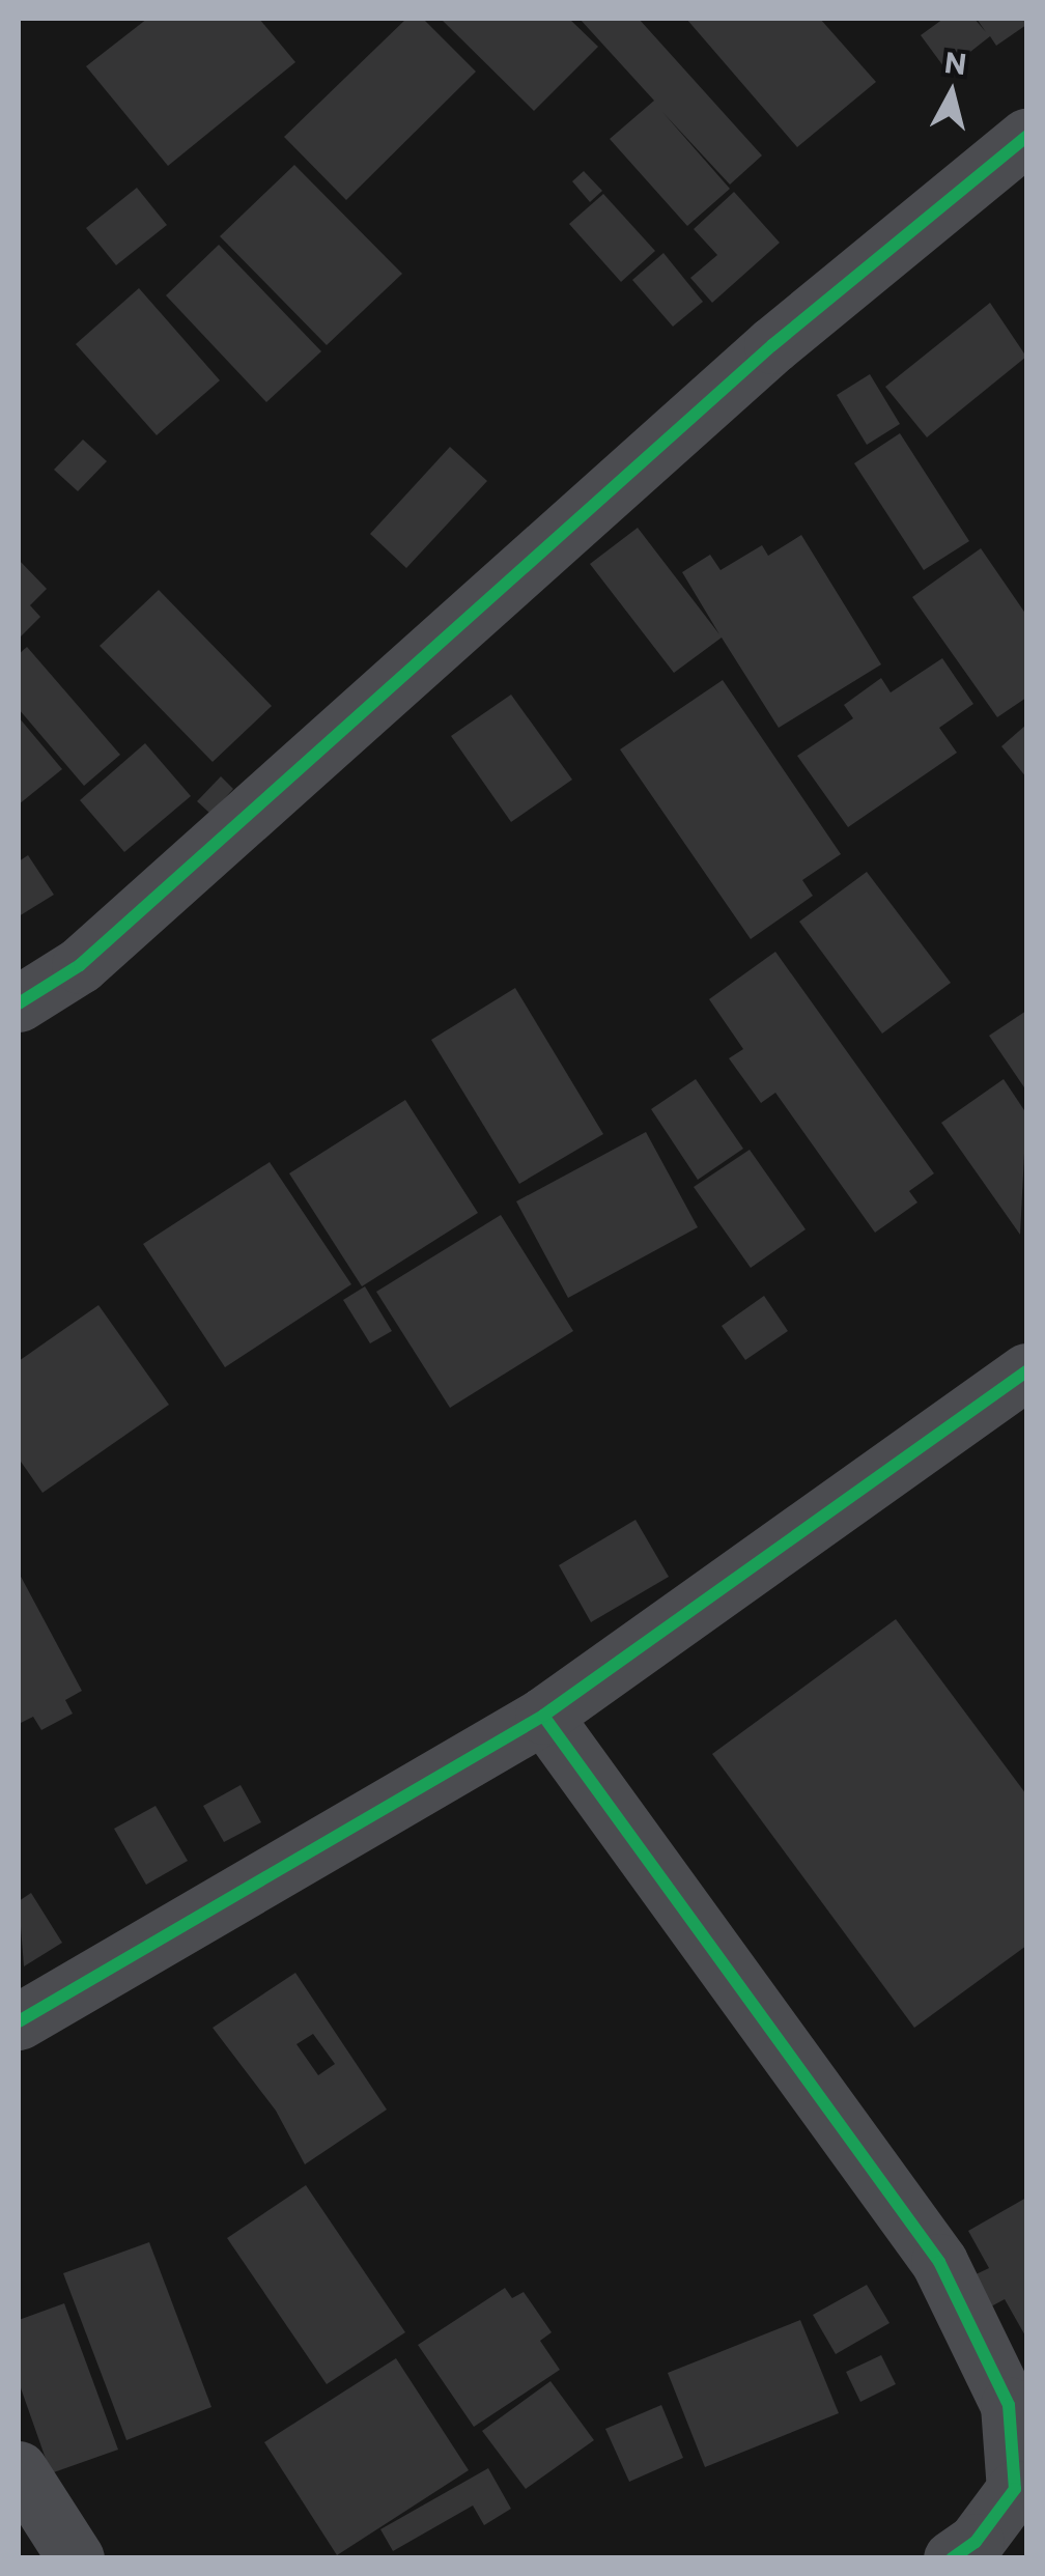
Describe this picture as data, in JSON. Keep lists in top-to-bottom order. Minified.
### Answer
{"north":"top"}
